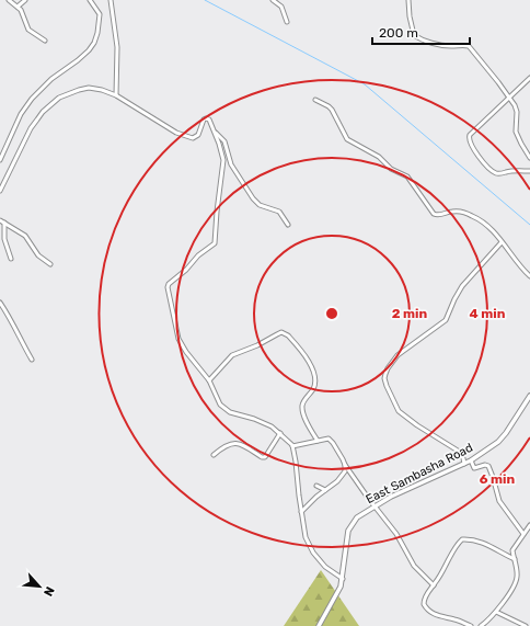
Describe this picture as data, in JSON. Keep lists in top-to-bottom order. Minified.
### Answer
{"streets":{"street":["East Sambasha Road"]},"scale_bar":"200 m","north":"bottom right","rings":["2 min","4 min","6 min"]}
